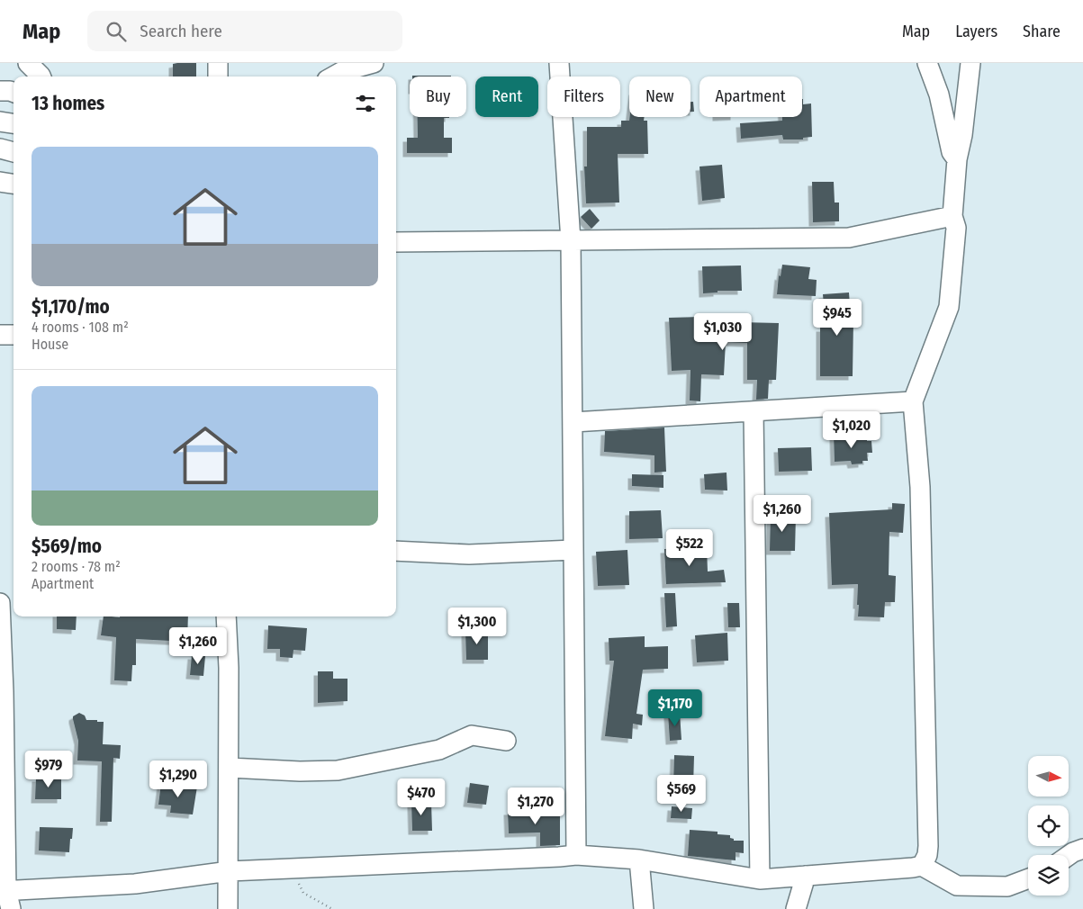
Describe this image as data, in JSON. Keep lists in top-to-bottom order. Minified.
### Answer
{"north":"right","page":{"header":"Map","search":"Search here","nav":["Map","Layers","Share"],"chip":["Buy","Rent","Filters","New","Apartment"],"heading":"13 homes","list":[{"name":"$1,170/mo","note":"4 rooms · 108 m² · House"},{"name":"$569/mo","note":"2 rooms · 78 m² · Apartment"}],"price":["$945","$1,030","$1,020","$1,260","$522","$1,300","$1,260","$1,170","$979","$1,290","$569","$470","$1,270"]}}
